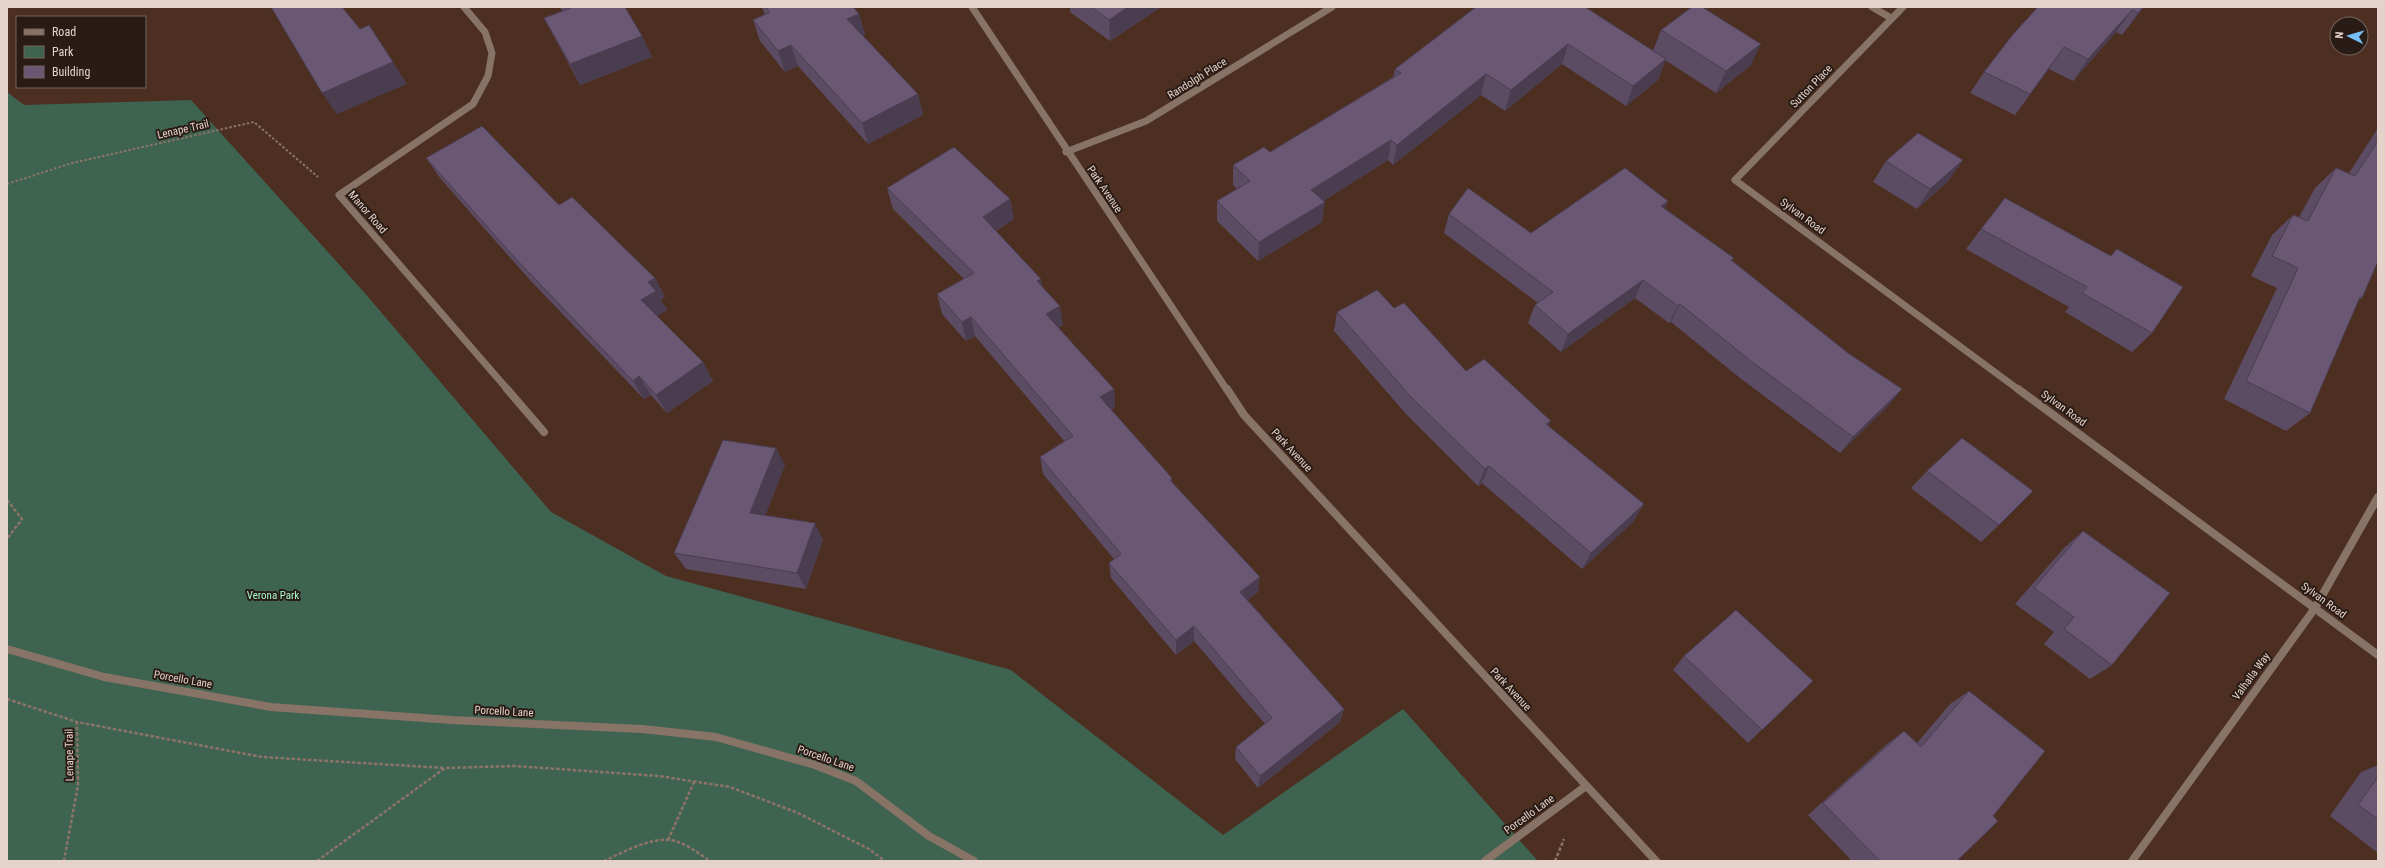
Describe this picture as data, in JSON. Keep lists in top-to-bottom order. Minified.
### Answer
{"streets":{"street":["Randolph Place","Sutton Place","Park Avenue","Manor Road","Sylvan Road","Valhalla Way","Porcello Lane"],"path":["Lenape Trail"]},"crossings":[["Randolph Place","Park Avenue"],["Sutton Place","Sylvan Road"],["Lenape Trail","Manor Road"],["Park Avenue","Porcello Lane"],["Sylvan Road","Valhalla Way"]],"parks":["Verona Park"],"legend":["Road","Park","Building"],"north":"left"}
